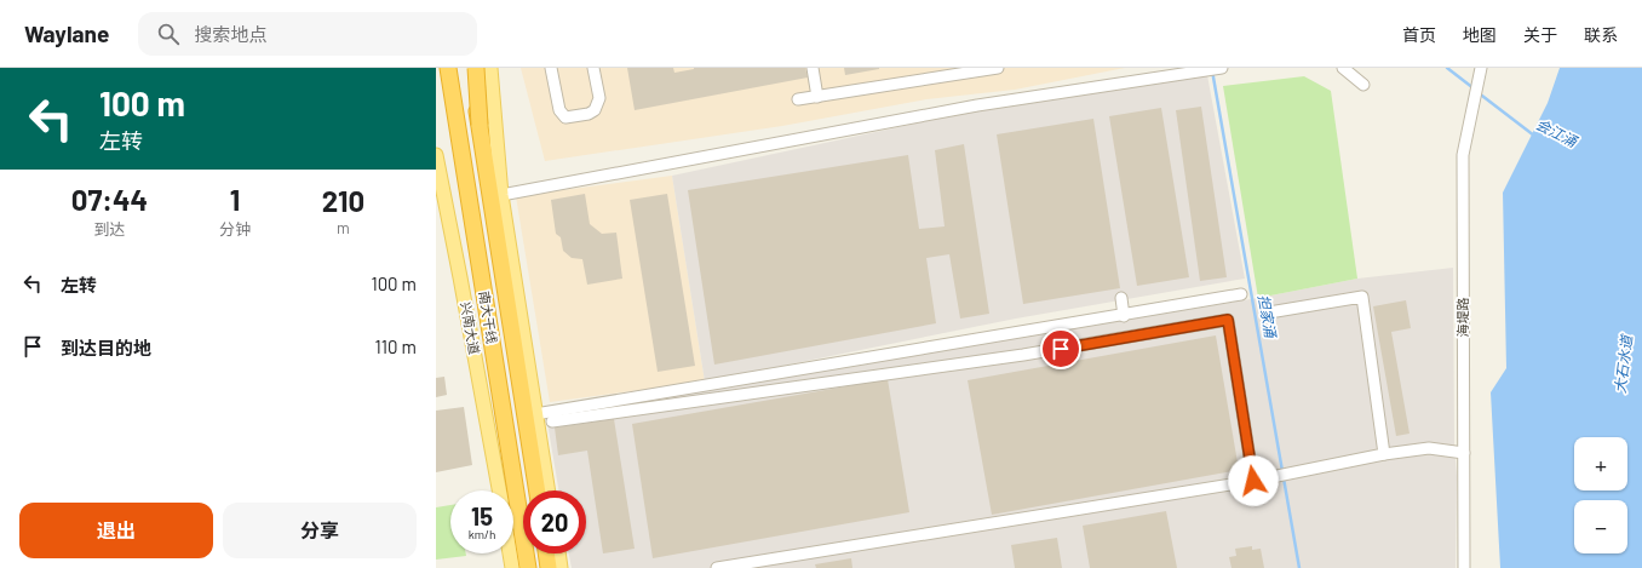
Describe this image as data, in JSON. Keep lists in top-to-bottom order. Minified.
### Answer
{"streets":{"highway":["南大干线"],"main road":["兴南大道"],"street":["海堤路"]},"water":["会江涌","担家涌","大石水道"],"page":{"header":"Waylane","search":"搜索地点","nav":["首页","地图","关于","联系"],"turn":["100 m","左转"],"eta":["07:44","到达","1","分钟","210","m"],"list":[{"name":"左转","value":"100 m"},{"name":"到达目的地","value":"110 m"}],"map_buttons":["+","−"],"speed":"15 km/h","limit":"20","buttons":["退出","分享"]}}
